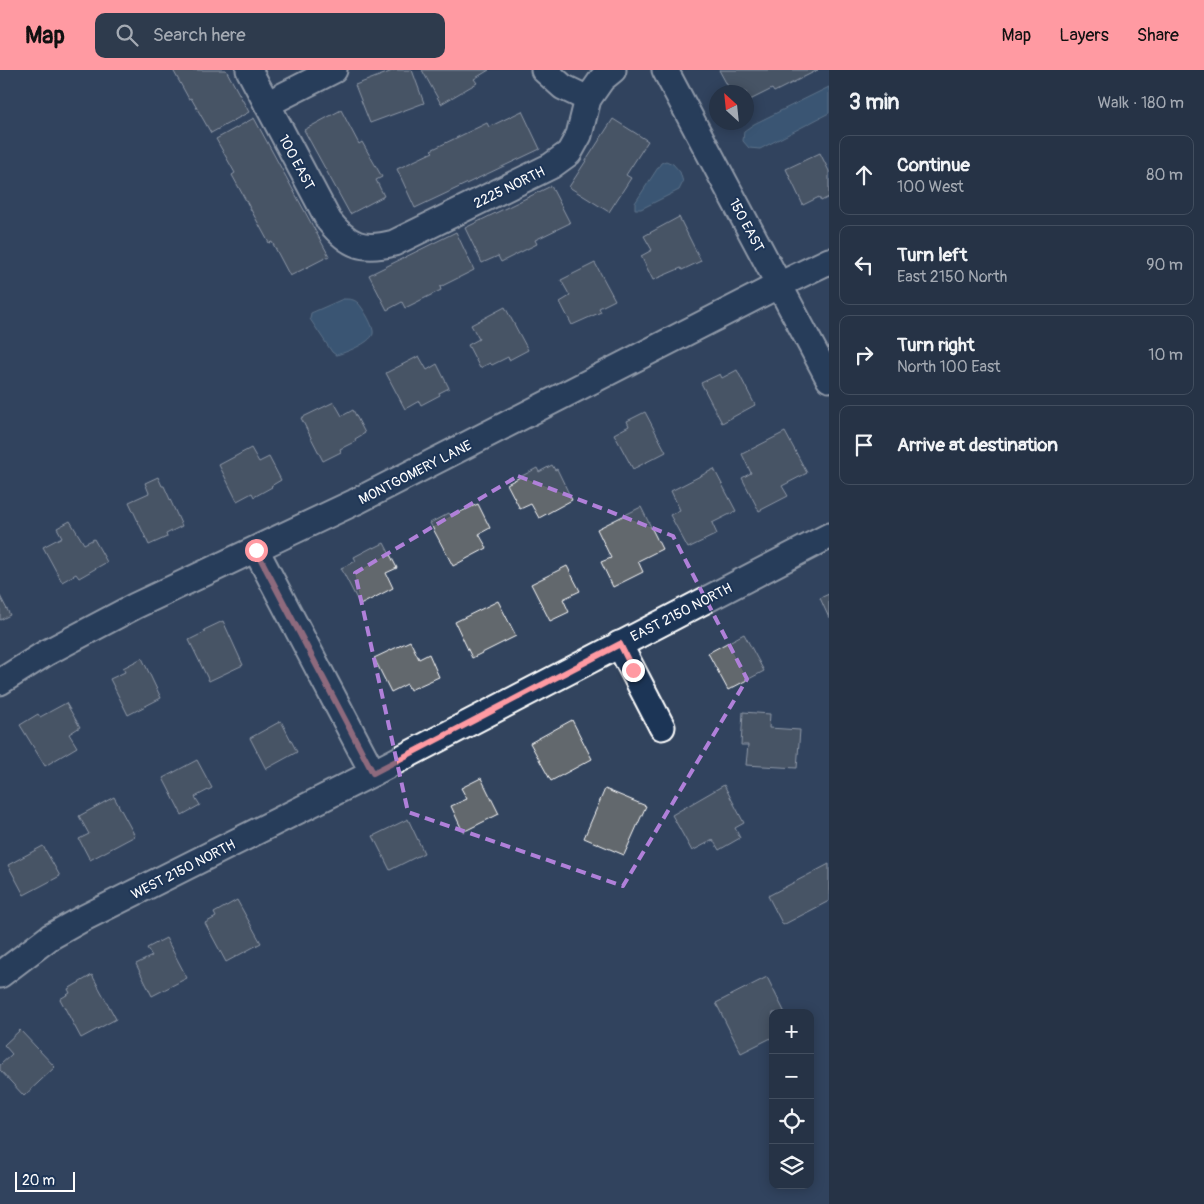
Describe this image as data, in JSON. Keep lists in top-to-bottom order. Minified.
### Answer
{"streets":{"street":["100 EAST","2225 NORTH","150 EAST","MONTGOMERY LANE","EAST 2150 NORTH","WEST 2150 NORTH"]},"crossings":[["100 EAST","2225 NORTH"],["150 EAST","MONTGOMERY LANE"],["EAST 2150 NORTH","WEST 2150 NORTH"]],"scale_bar":"20 m","north":"top left","page":{"header":"Map","search":"Search here","nav":["Map","Layers","Share"],"heading":["3 min","Walk · 180 m"],"list":[["Continue","100 West","80 m"],["Turn left","East 2150 North","90 m"],["Turn right","North 100 East","10 m"],"Arrive at destination"],"map_buttons":["+","−"],"scale":"20 m"}}
